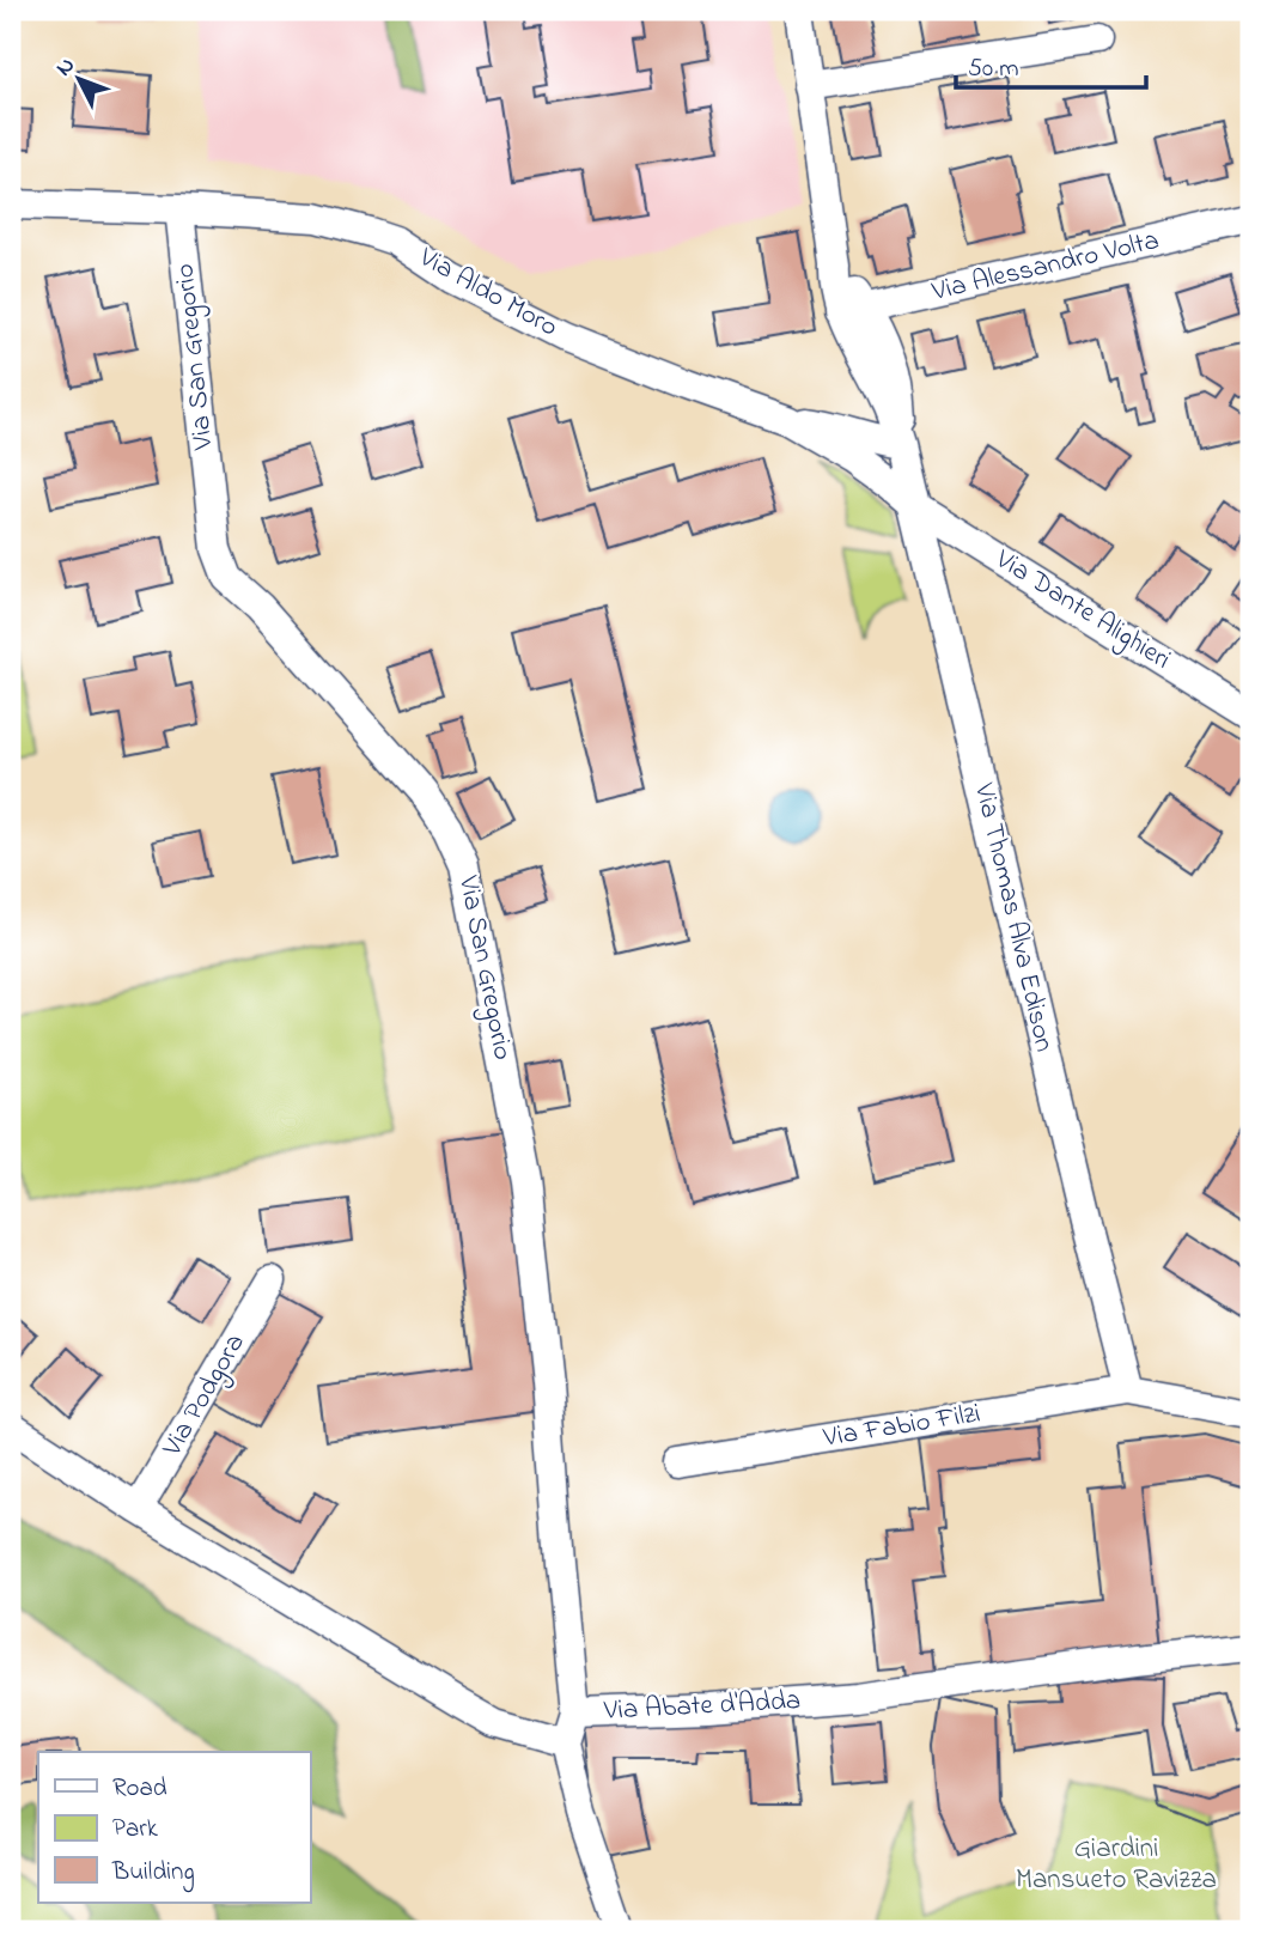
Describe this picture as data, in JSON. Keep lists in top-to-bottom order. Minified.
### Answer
{"streets":{"street":["Via Alessandro Volta","Via Aldo Moro","Via San Gregorio","Via Dante Alighieri","Via Thomas Alva Edison","Via Podgora","Via Fabio Filzi","Via Abate d'Adda"]},"crossings":[["Via Alessandro Volta","Via Thomas Alva Edison"],["Via Aldo Moro","Via San Gregorio"],["Via Aldo Moro","Via Dante Alighieri"],["Via Aldo Moro","Via Thomas Alva Edison"],["Via San Gregorio","Via Abate d'Adda"],["Via Dante Alighieri","Via Thomas Alva Edison"],["Via Thomas Alva Edison","Via Fabio Filzi"]],"parks":["Giardini Mansueto Ravizza"],"legend":["Road","Park","Building"],"scale_bar":"50 m","north":"top left"}
